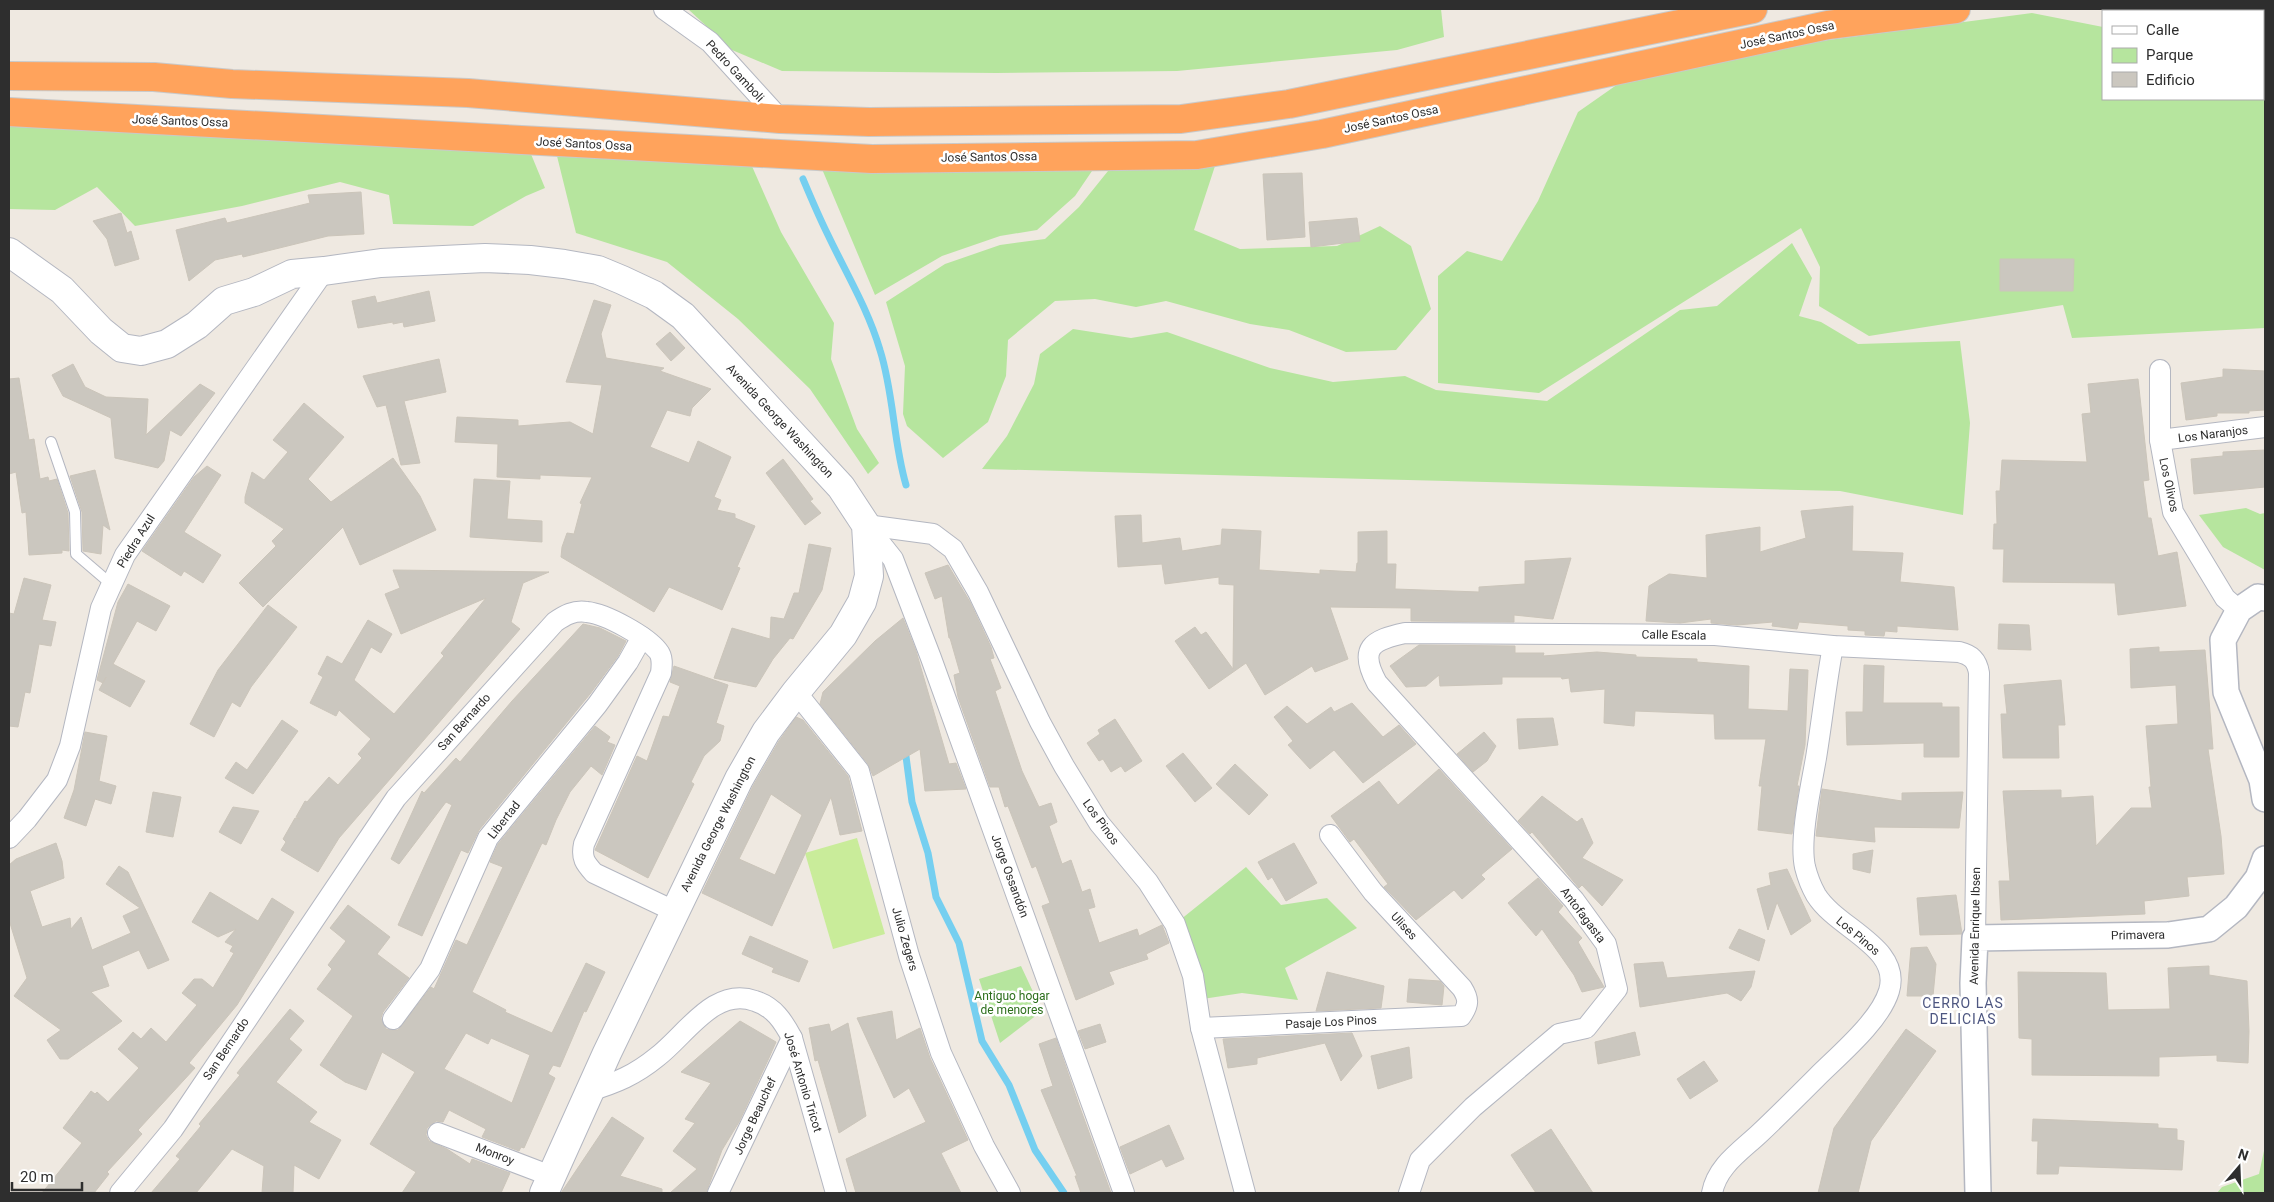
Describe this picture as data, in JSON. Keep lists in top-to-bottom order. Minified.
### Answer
{"streets":{"highway":["José Santos Ossa"],"main road":["Avenida George Washington"],"street":["Pedro Gamboli","Los Naranjos","Los Olivos","Piedra Azul","Calle Escala","San Bernardo","Libertad","Los Pinos","Jorge Ossandón","Antofagasta","Ulises","Avenida Enrique Ibsen","Primavera","Julio Zegers","Pasaje Los Pinos","José Antonio Tricot","Jorge Beauchef","Monroy"]},"crossings":[["Avenida George Washington","Piedra Azul"],["Avenida George Washington","San Bernardo"],["Avenida George Washington","Los Pinos"],["Avenida George Washington","Jorge Ossandón"],["Avenida George Washington","Julio Zegers"],["Avenida George Washington","José Antonio Tricot"],["Avenida George Washington","Monroy"],["Los Naranjos","Los Olivos"],["Calle Escala","Los Pinos"],["Calle Escala","Antofagasta"],["Calle Escala","Avenida Enrique Ibsen"],["San Bernardo","Libertad"],["Los Pinos","Jorge Ossandón"],["Los Pinos","Pasaje Los Pinos"],["Ulises","Pasaje Los Pinos"],["Avenida Enrique Ibsen","Primavera"],["José Antonio Tricot","Jorge Beauchef"]],"districts":["CERRO LAS DELICIAS"],"parks":["Antiguo hogar de menores"],"legend":["Calle","Parque","Edificio"],"scale_bar":"20 m","north":"top"}
